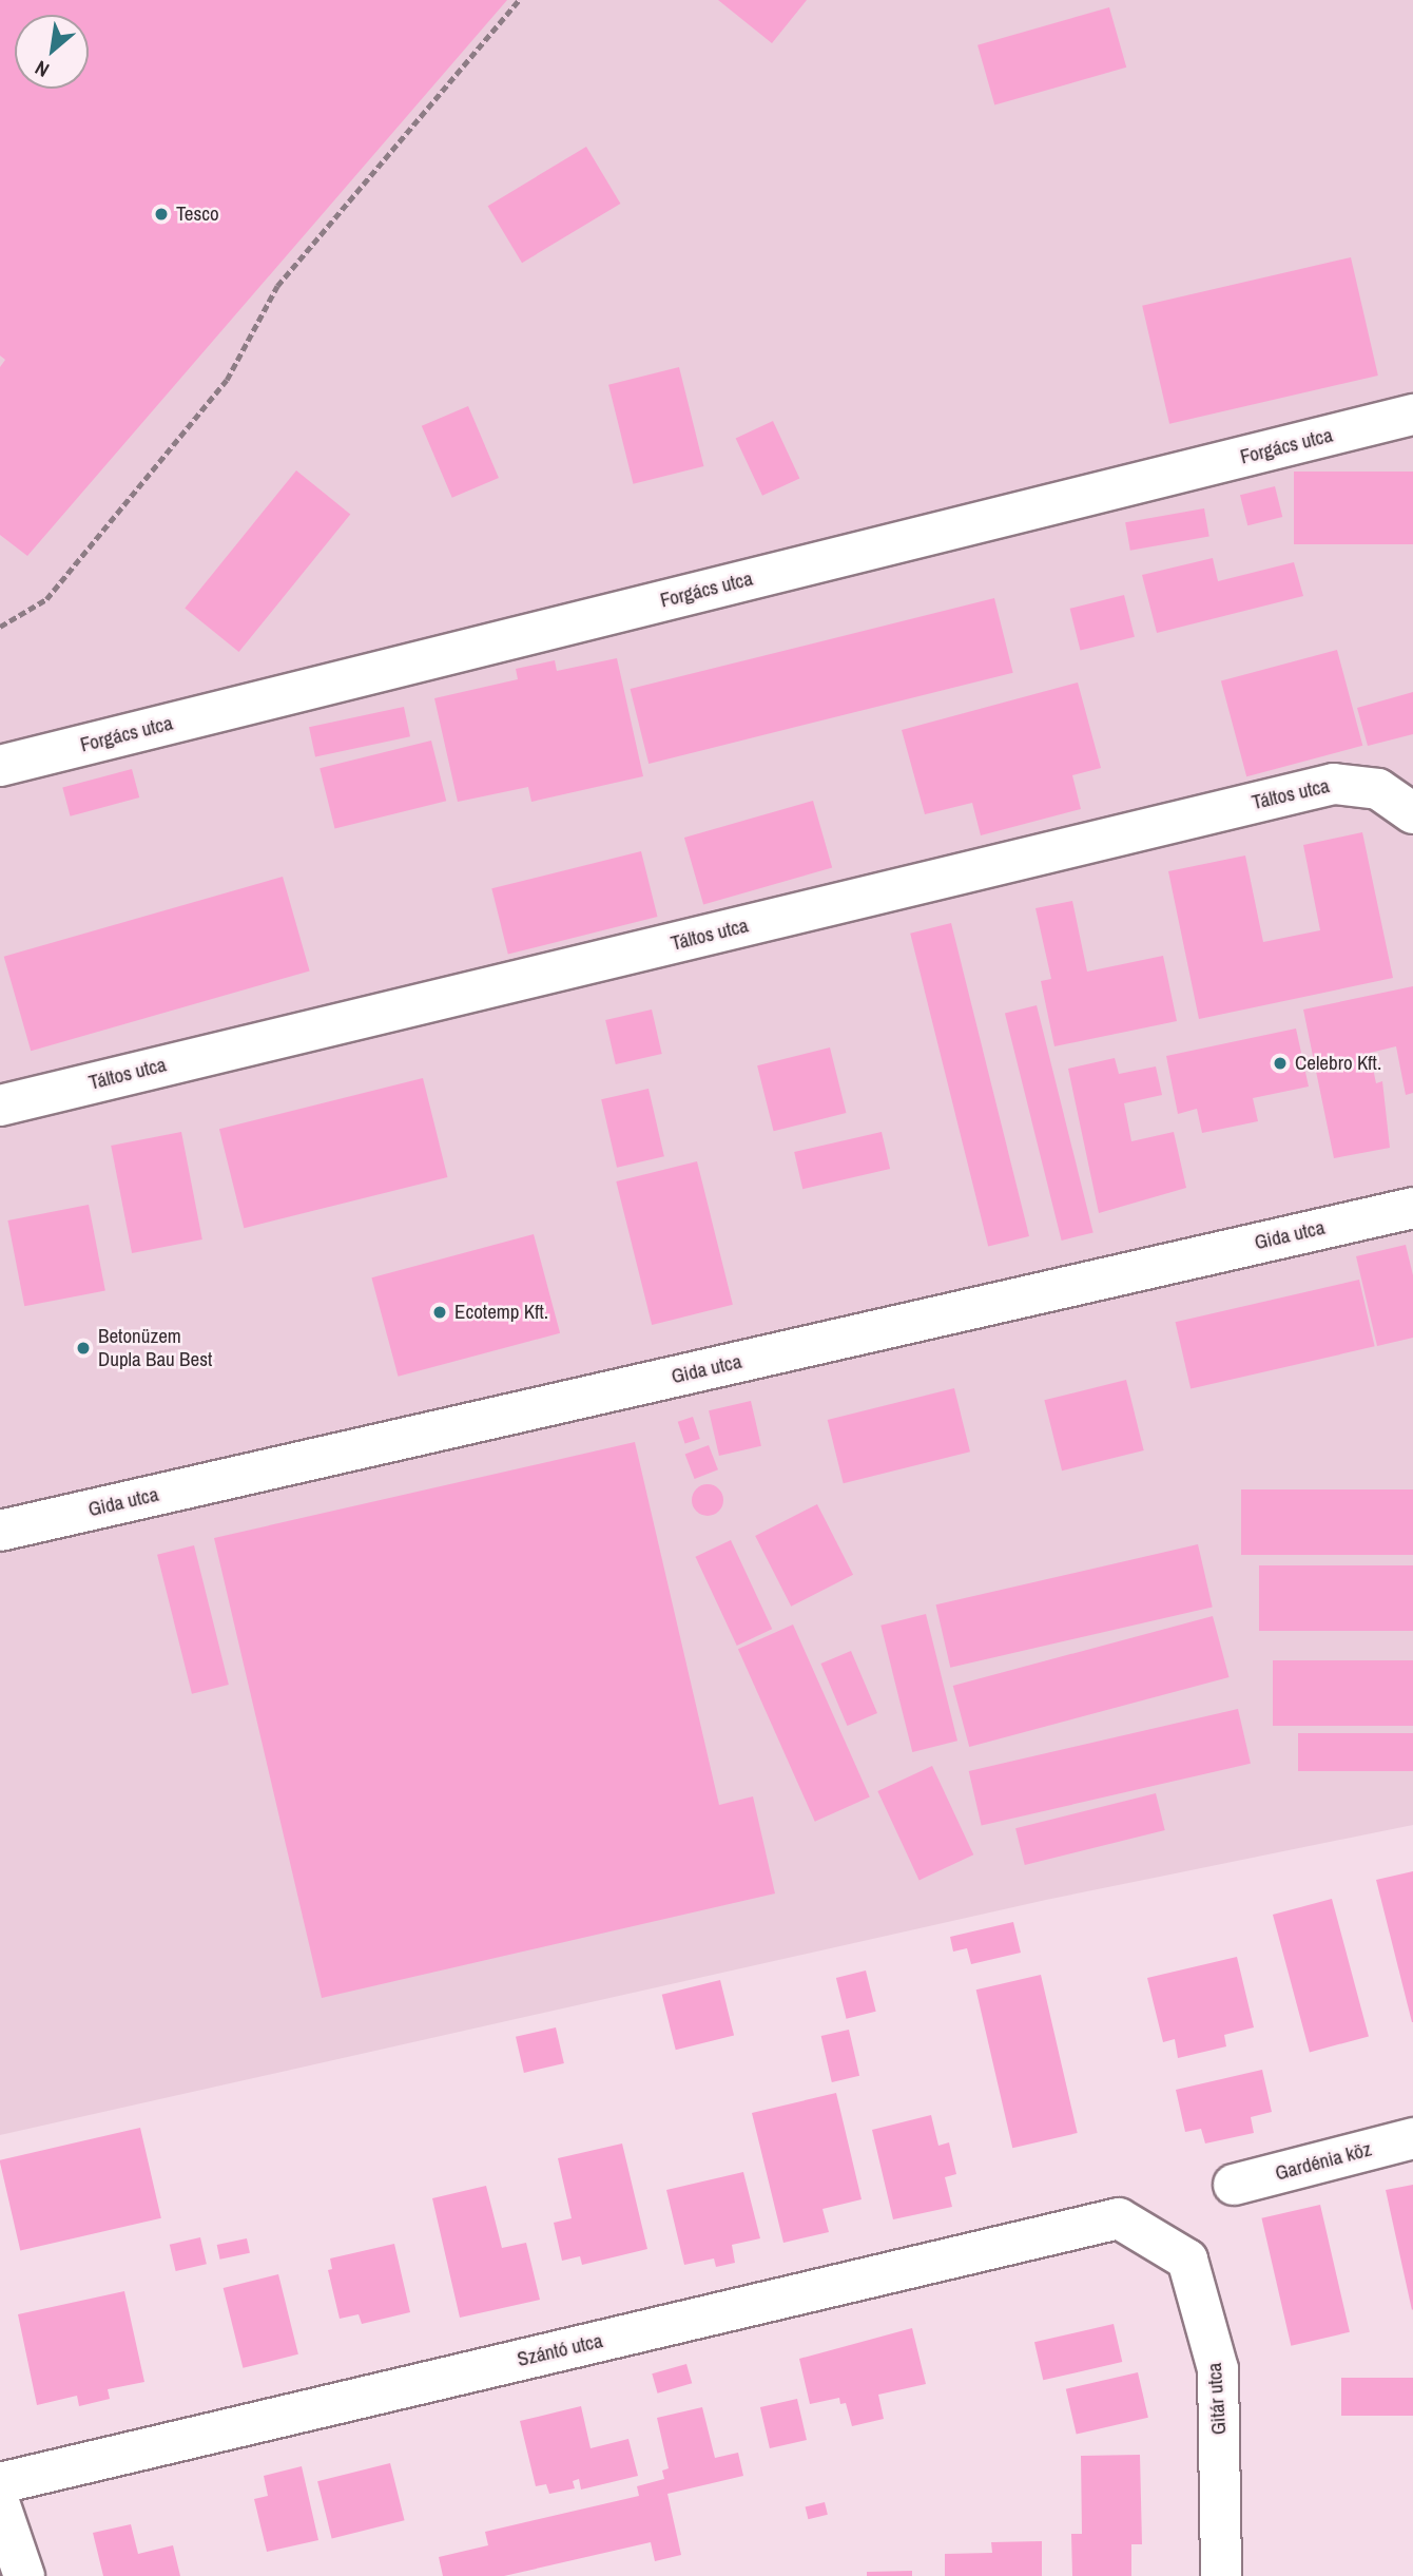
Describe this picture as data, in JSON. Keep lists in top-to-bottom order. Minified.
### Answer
{"streets":{"street":["Forgács utca","Táltos utca","Gida utca","Gardénia köz","Szántó utca","Gitár utca"]},"crossings":[["Szántó utca","Gitár utca"]],"places":["Tesco","Celebro Kft.","Ecotemp Kft.","Betonüzem Dupla Bau Best"],"north":"bottom left"}
